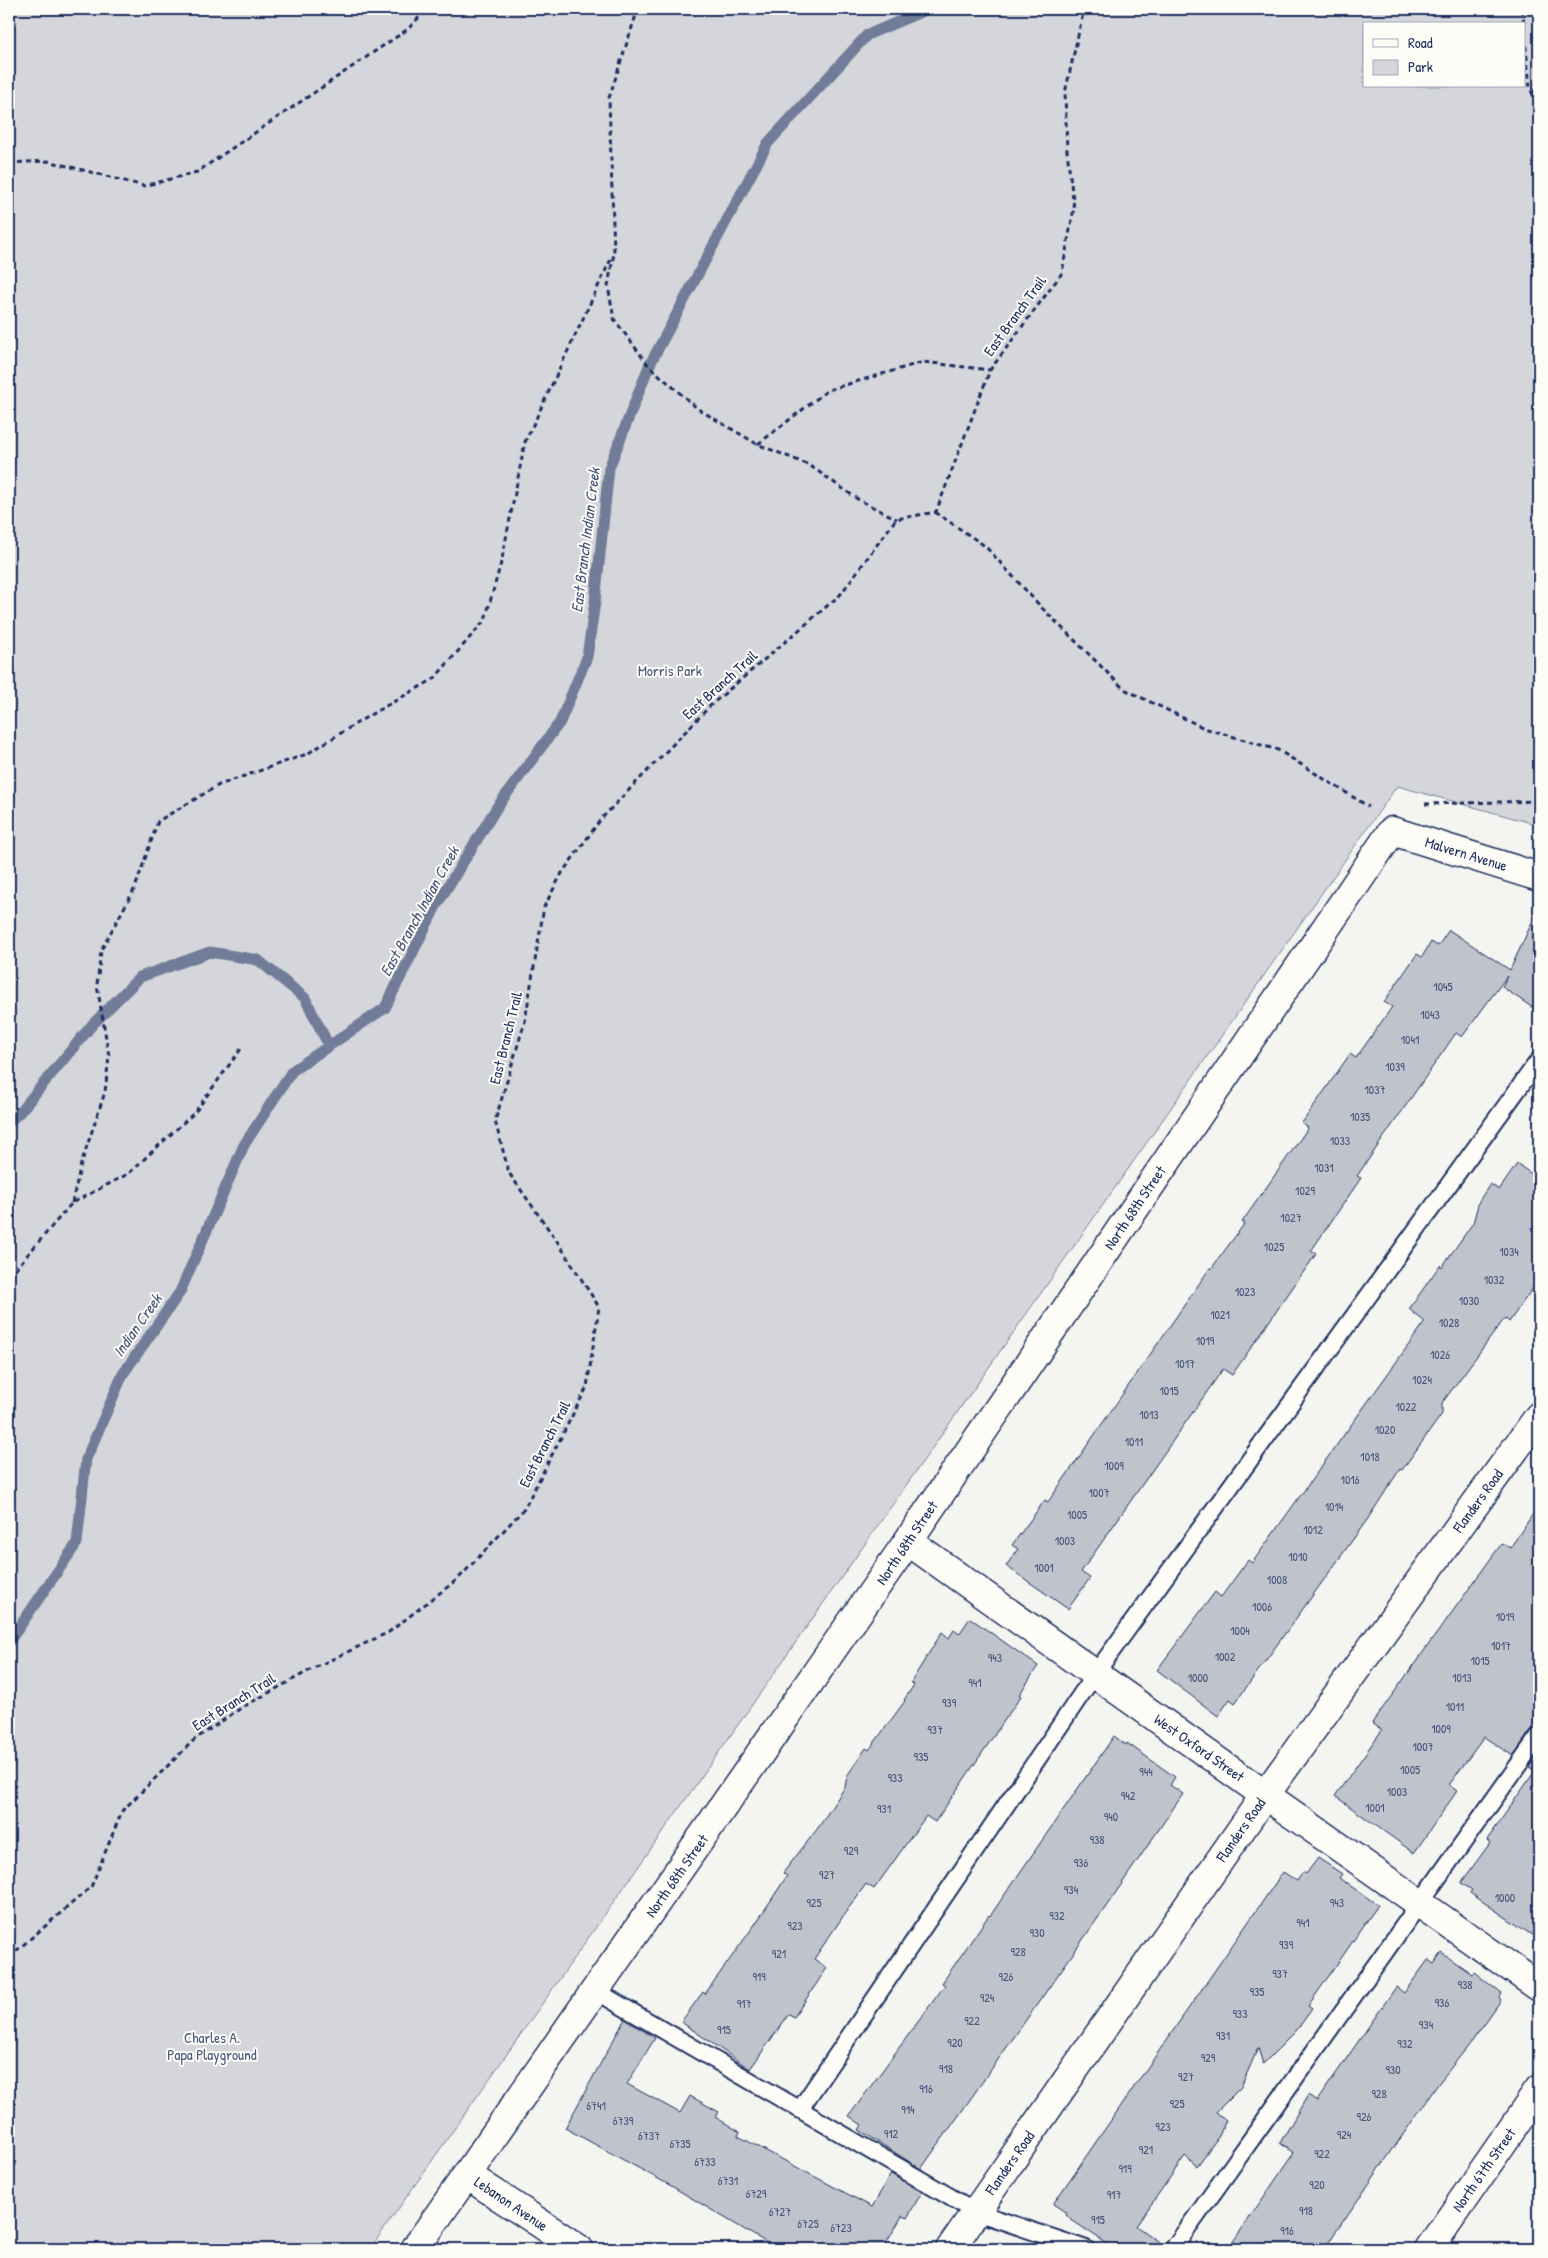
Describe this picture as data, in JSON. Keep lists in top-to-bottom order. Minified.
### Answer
{"streets":{"street":["Malvern Avenue","North 68th Street","Flanders Road","West Oxford Street","North 67th Street","Lebanon Avenue"],"path":["East Branch Trail"]},"crossings":[["Malvern Avenue","North 68th Street"],["North 68th Street","West Oxford Street"],["North 68th Street","Lebanon Avenue"],["Flanders Road","West Oxford Street"]],"water":["East Branch Indian Creek","Indian Creek"],"parks":["Morris Park","Charles A. Papa Playground"],"house_numbers":["1045","1043","1041","1039","1037","1035","1033","1031","1029","1027","1025","1034","1032","1023","1030","1021","1028","1019","1026","1017","1024","1015","1022","1013","1020","1011","1018","1009","1016","1007","1014","1005","1012","1003","1010","1001","1008","1006","1019","1004","1017","1002","943","1015","1000","1013","941","939","1011","1009","937","1007","935","1005","944","933","1003","942","1001","931","940","938","929","936","927","934","1000","925","943","932","941","923","930","939","928","921","937","919","926","938","935","924","936","917","933","922","934","915","931","920","932","929","918","930","927","916","928","925","6741","914","926","6739","923","912","924","6737","6735","921","922","6733","919","6731","920","6729","917","918","6727","915","6725","6723","916"],"legend":["Road","Park"]}
